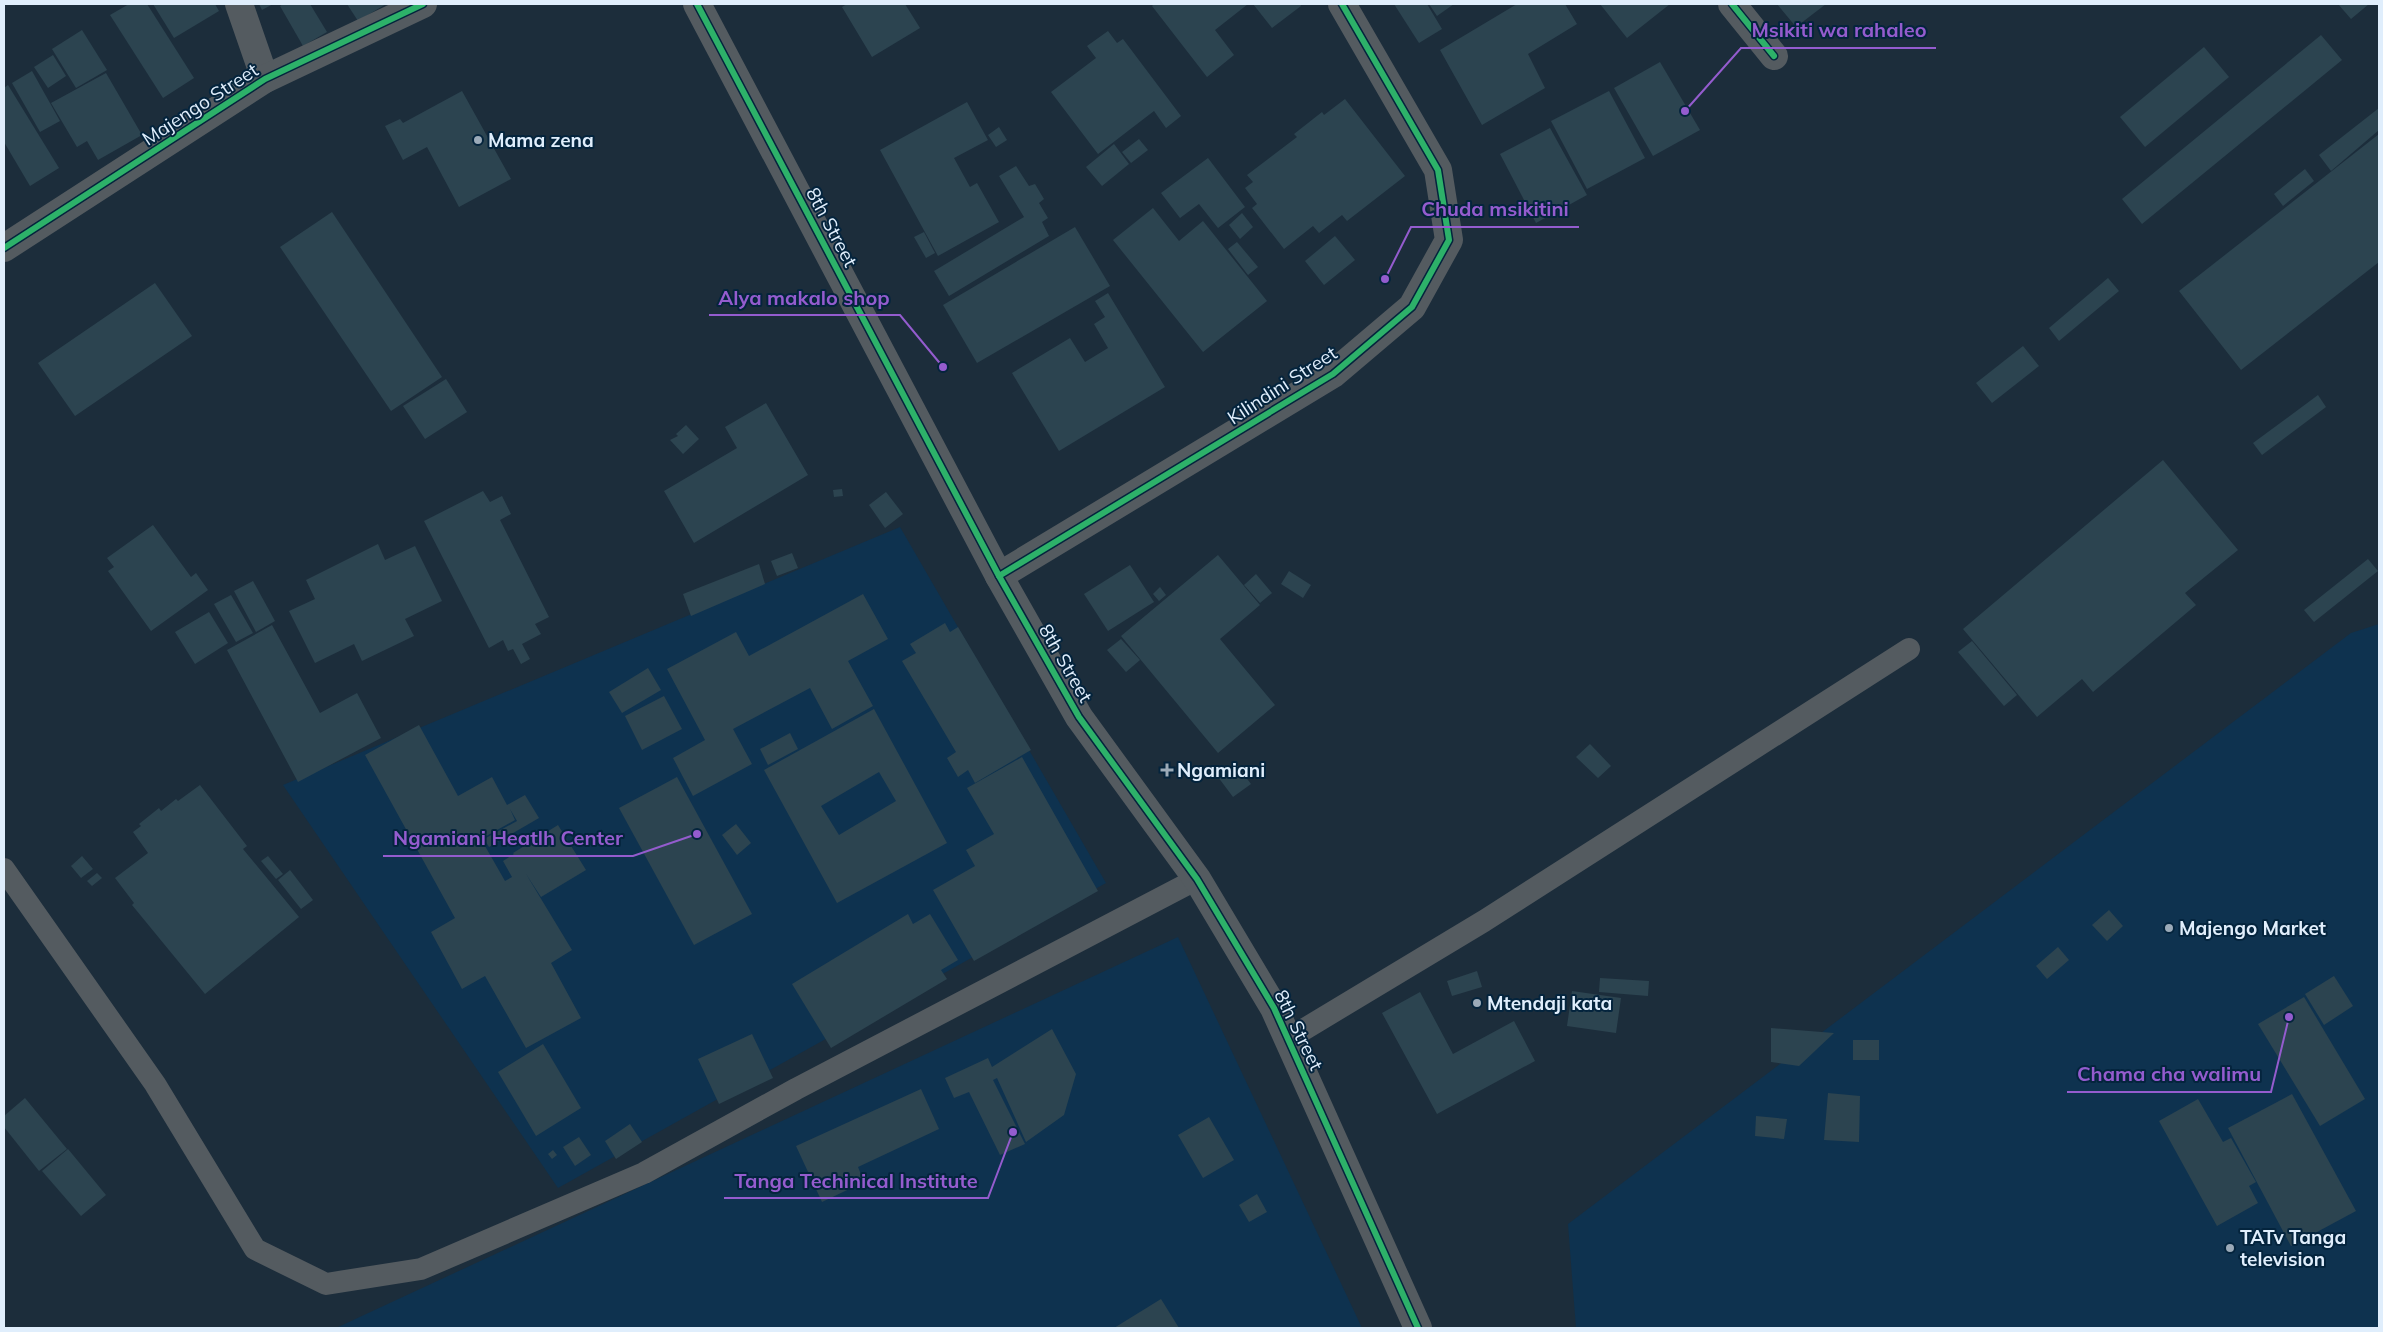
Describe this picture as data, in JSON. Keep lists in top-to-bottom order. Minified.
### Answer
{"streets":{"street":["Majengo Street","8th Street","Kilindini Street"]},"crossings":[["8th Street","Kilindini Street"]],"places":{"other":["Msikiti wa rahaleo","Mama zena","Chuda msikitini","Alya makalo shop","Ngamiani Heatlh Center","Majengo Market","Mtendaji kata","Chama cha walimu","Tanga Techinical Institute","TATv Tanga television"],"health":["Ngamiani"]}}
